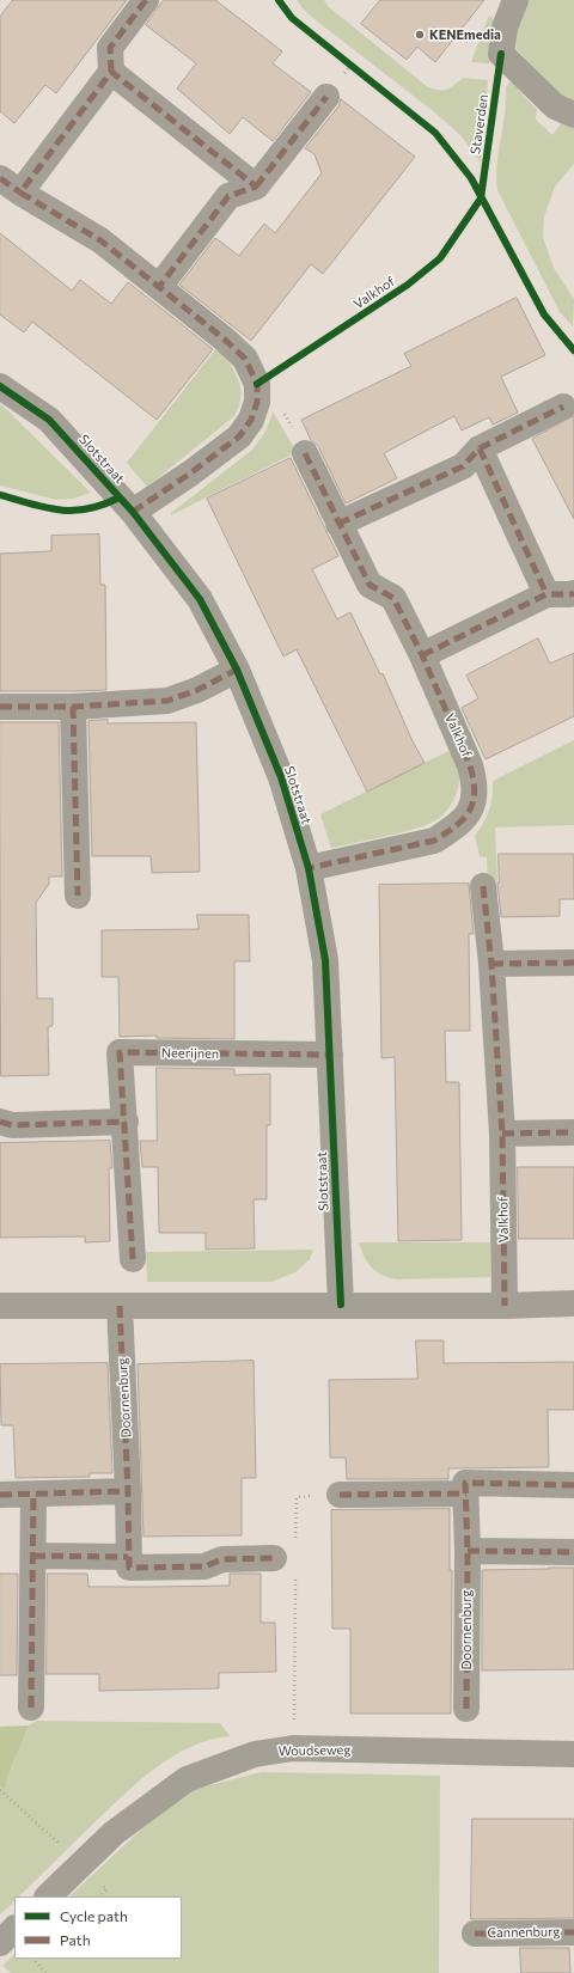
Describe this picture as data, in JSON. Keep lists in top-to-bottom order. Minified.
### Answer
{"streets":{"street":["Valkhof","Slotstraat","Neerijnen","Doornenburg","Woudseweg","Cannenburg"],"cycle path":["Staverden"]},"crossings":[["Valkhof","Slotstraat"],["Slotstraat","Neerijnen"]],"places":["KENEmedia"],"legend":["Cycle path","Path"]}
